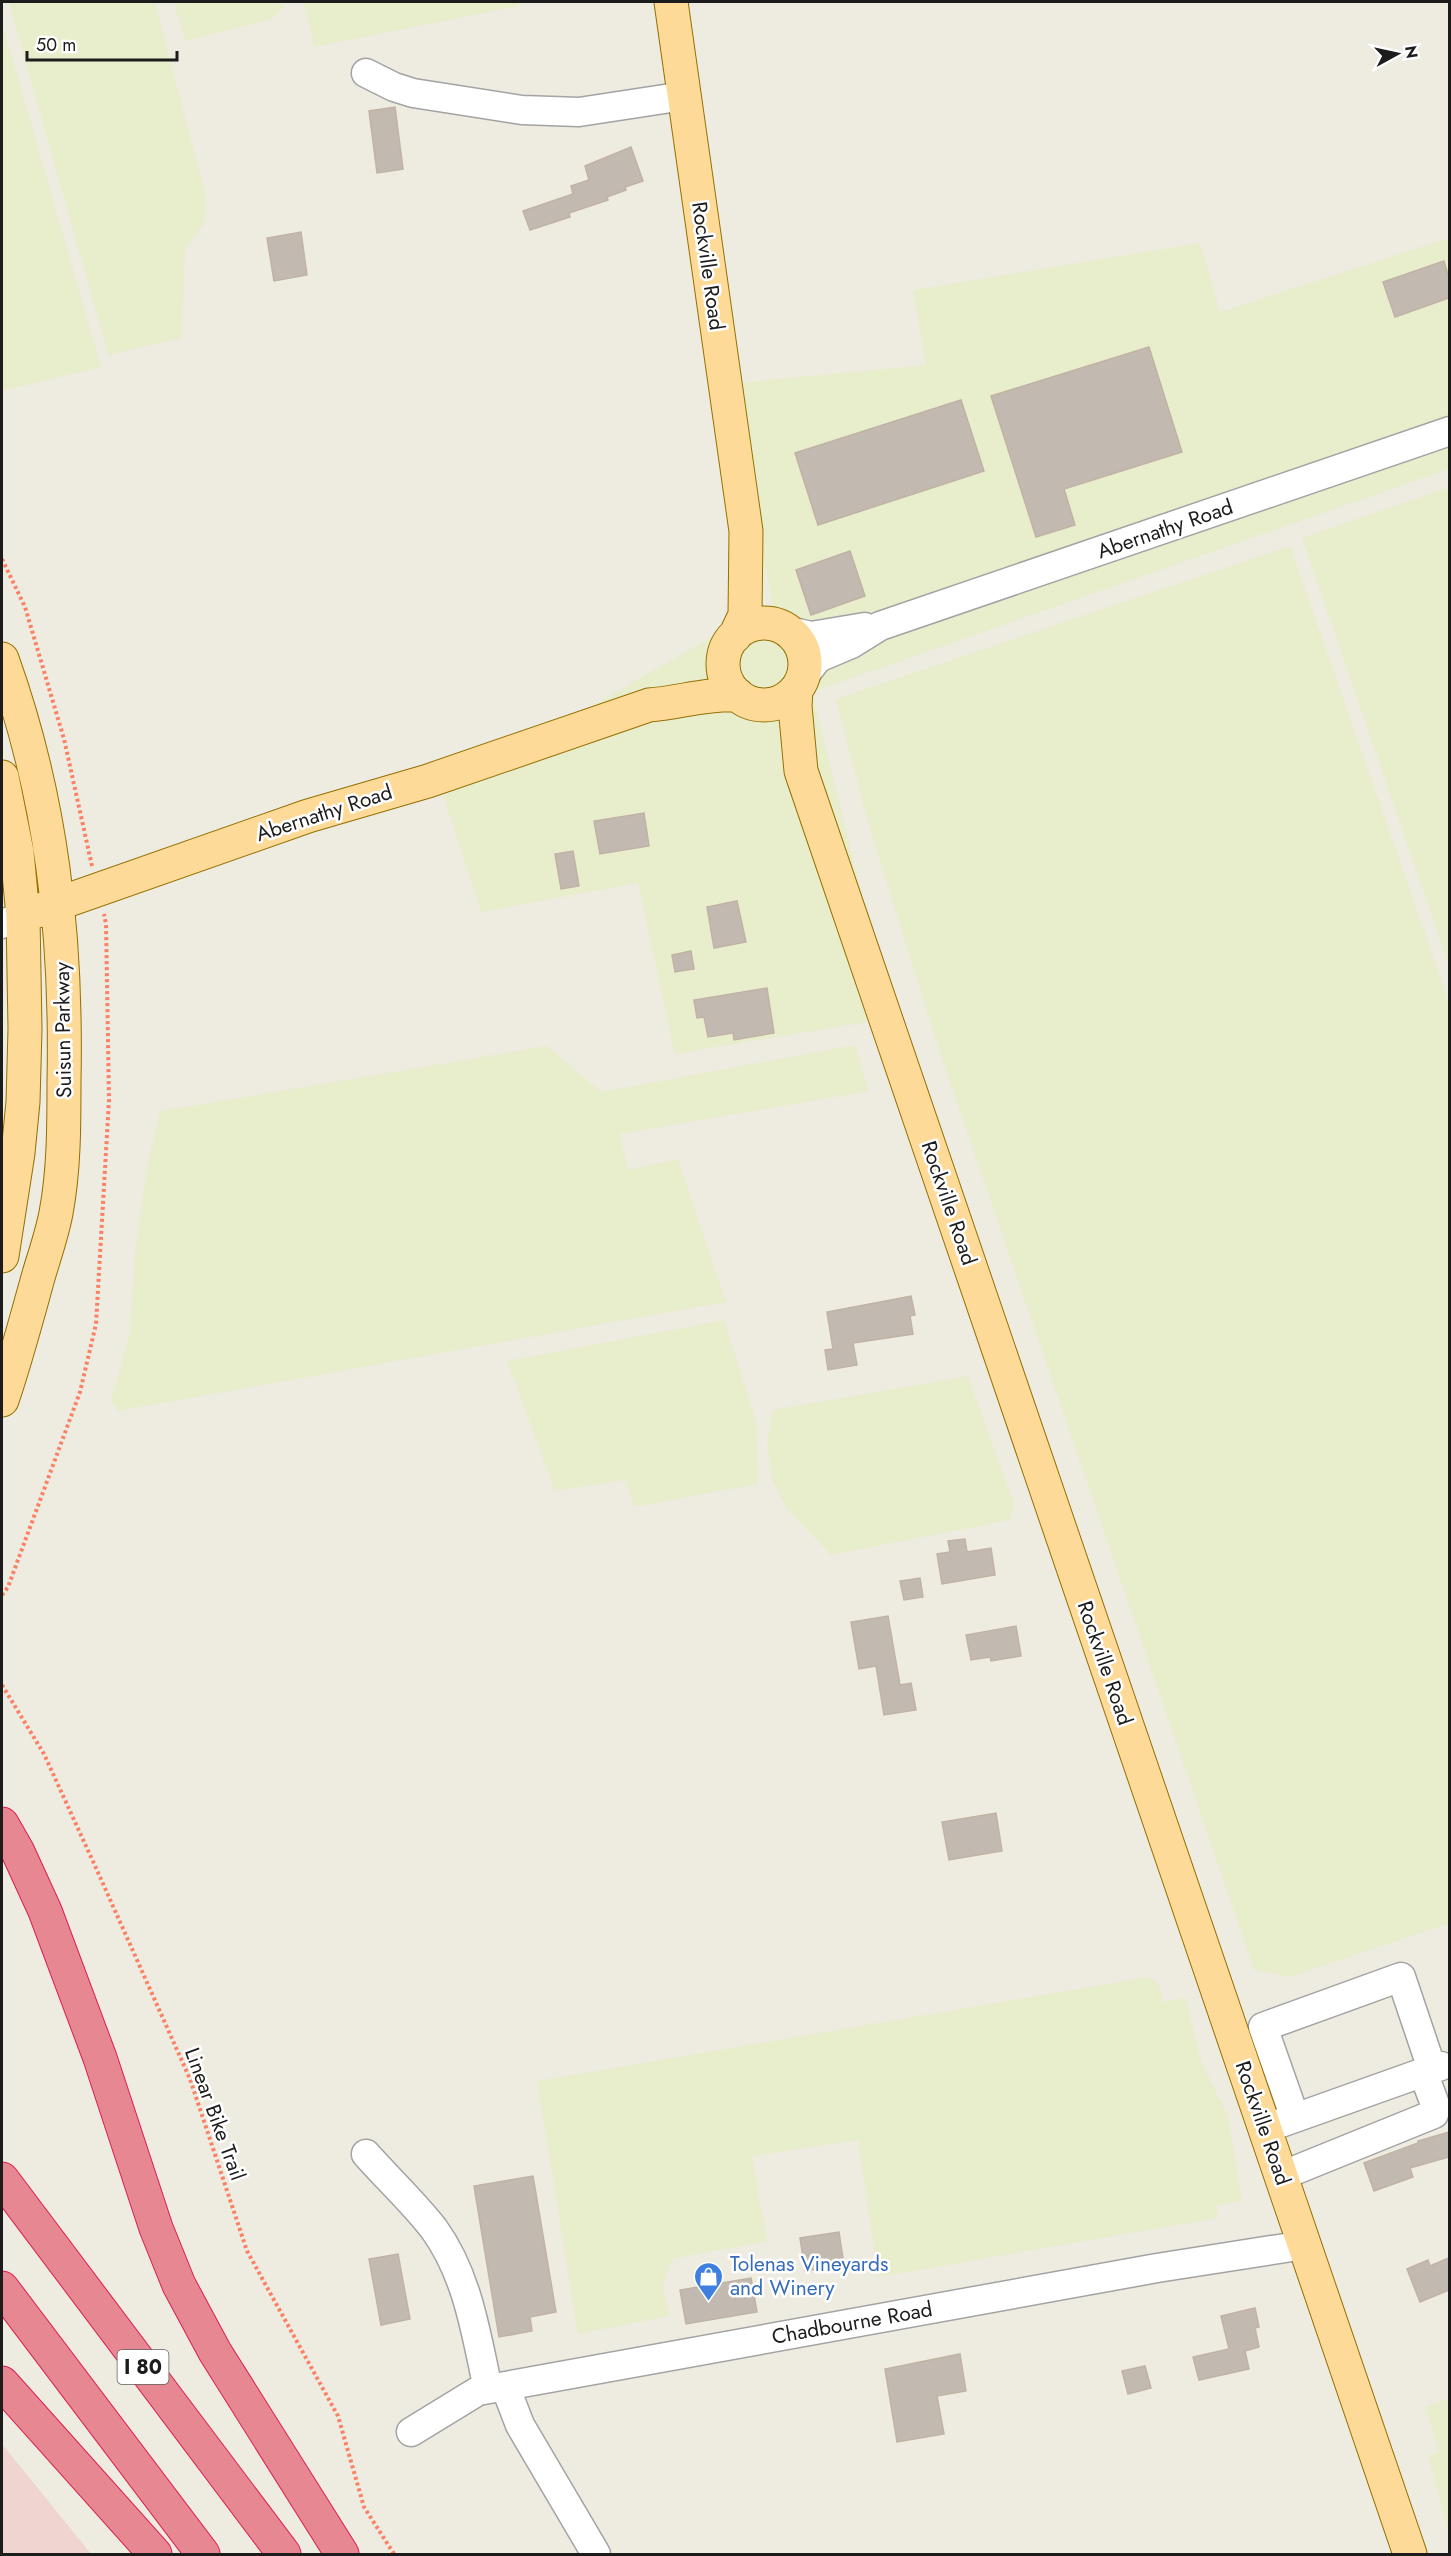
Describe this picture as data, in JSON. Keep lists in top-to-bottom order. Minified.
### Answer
{"streets":{"highway":["I 80"],"main road":["Rockville Road","Abernathy Road","Suisun Parkway"],"street":["Chadbourne Road"],"path":["Linear Bike Trail"]},"crossings":[["Rockville Road","Abernathy Road"],["Rockville Road","Chadbourne Road"],["Abernathy Road","Suisun Parkway"]],"places":{"shop":["Tolenas Vineyards and Winery"]},"scale_bar":"50 m","north":"right"}
